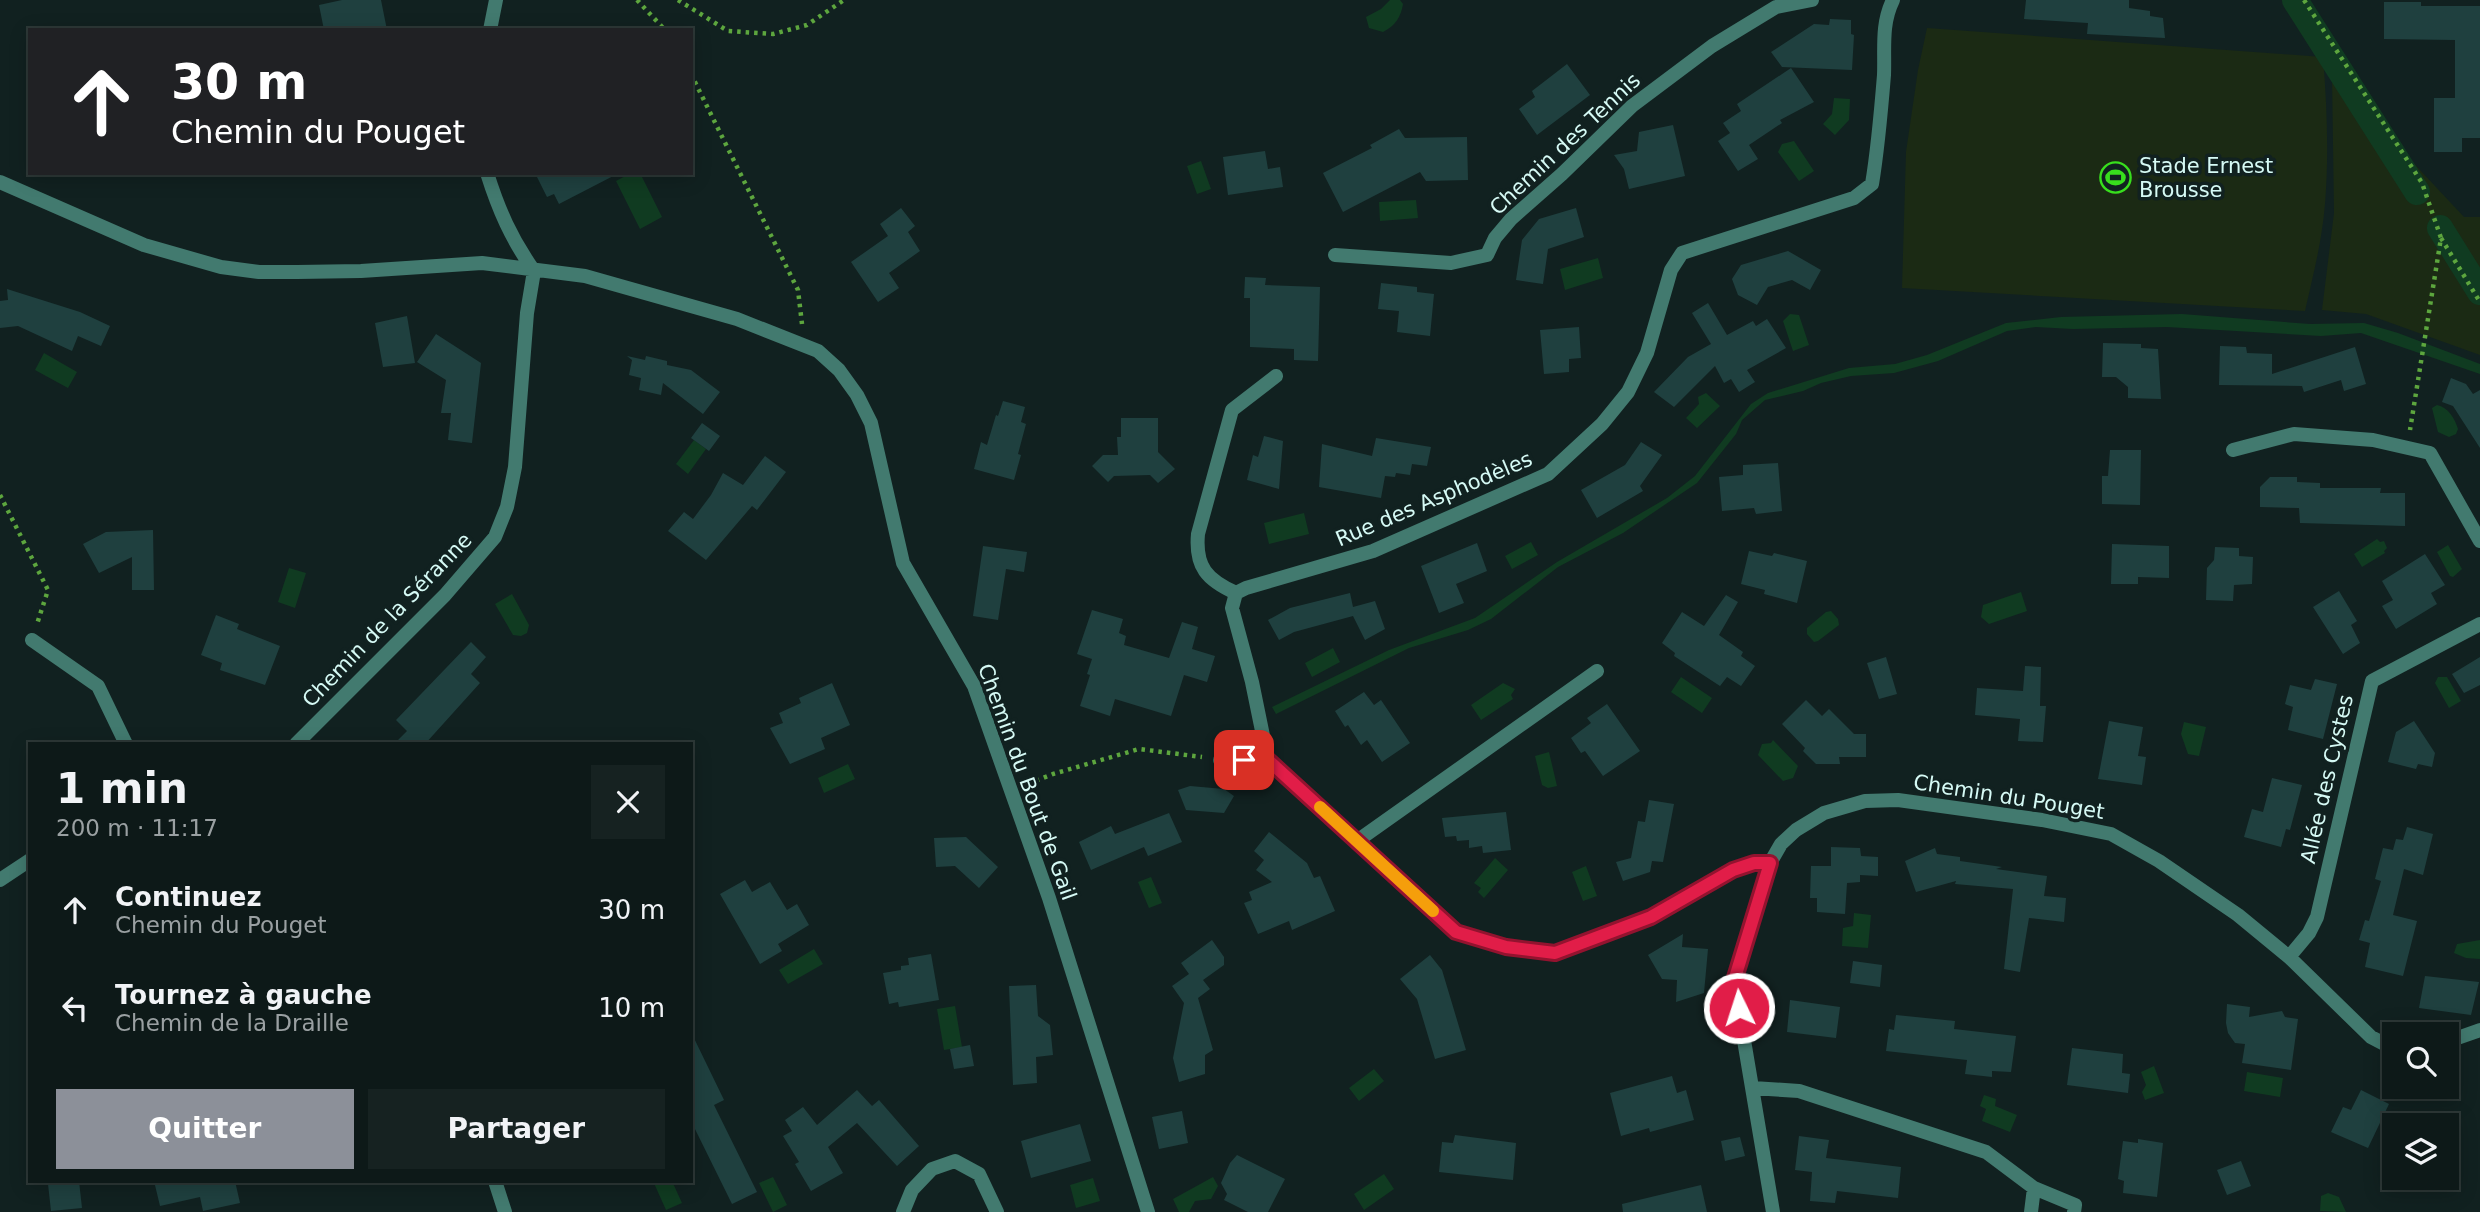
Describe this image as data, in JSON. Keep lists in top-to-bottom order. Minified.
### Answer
{"streets":{"street":["Chemin des Tennis","Rue des Asphodèles","Chemin de la Séranne","Allée des Cystes","Chemin du Bout de Gail","Chemin du Pouget"]},"crossings":[["Chemin de la Séranne","Chemin du Bout de Gail"],["Allée des Cystes","Chemin du Pouget"]],"places":{"sports":["Stade Ernest Brousse"]},"page":{"turn":["30 m","Chemin du Pouget"],"heading":["1 min","200 m · 11:17"],"list":[{"name":"Continuez","note":"Chemin du Pouget","value":"30 m"},{"name":"Tournez à gauche","note":"Chemin de la Draille","value":"10 m"}],"buttons":["Quitter","Partager"]}}
